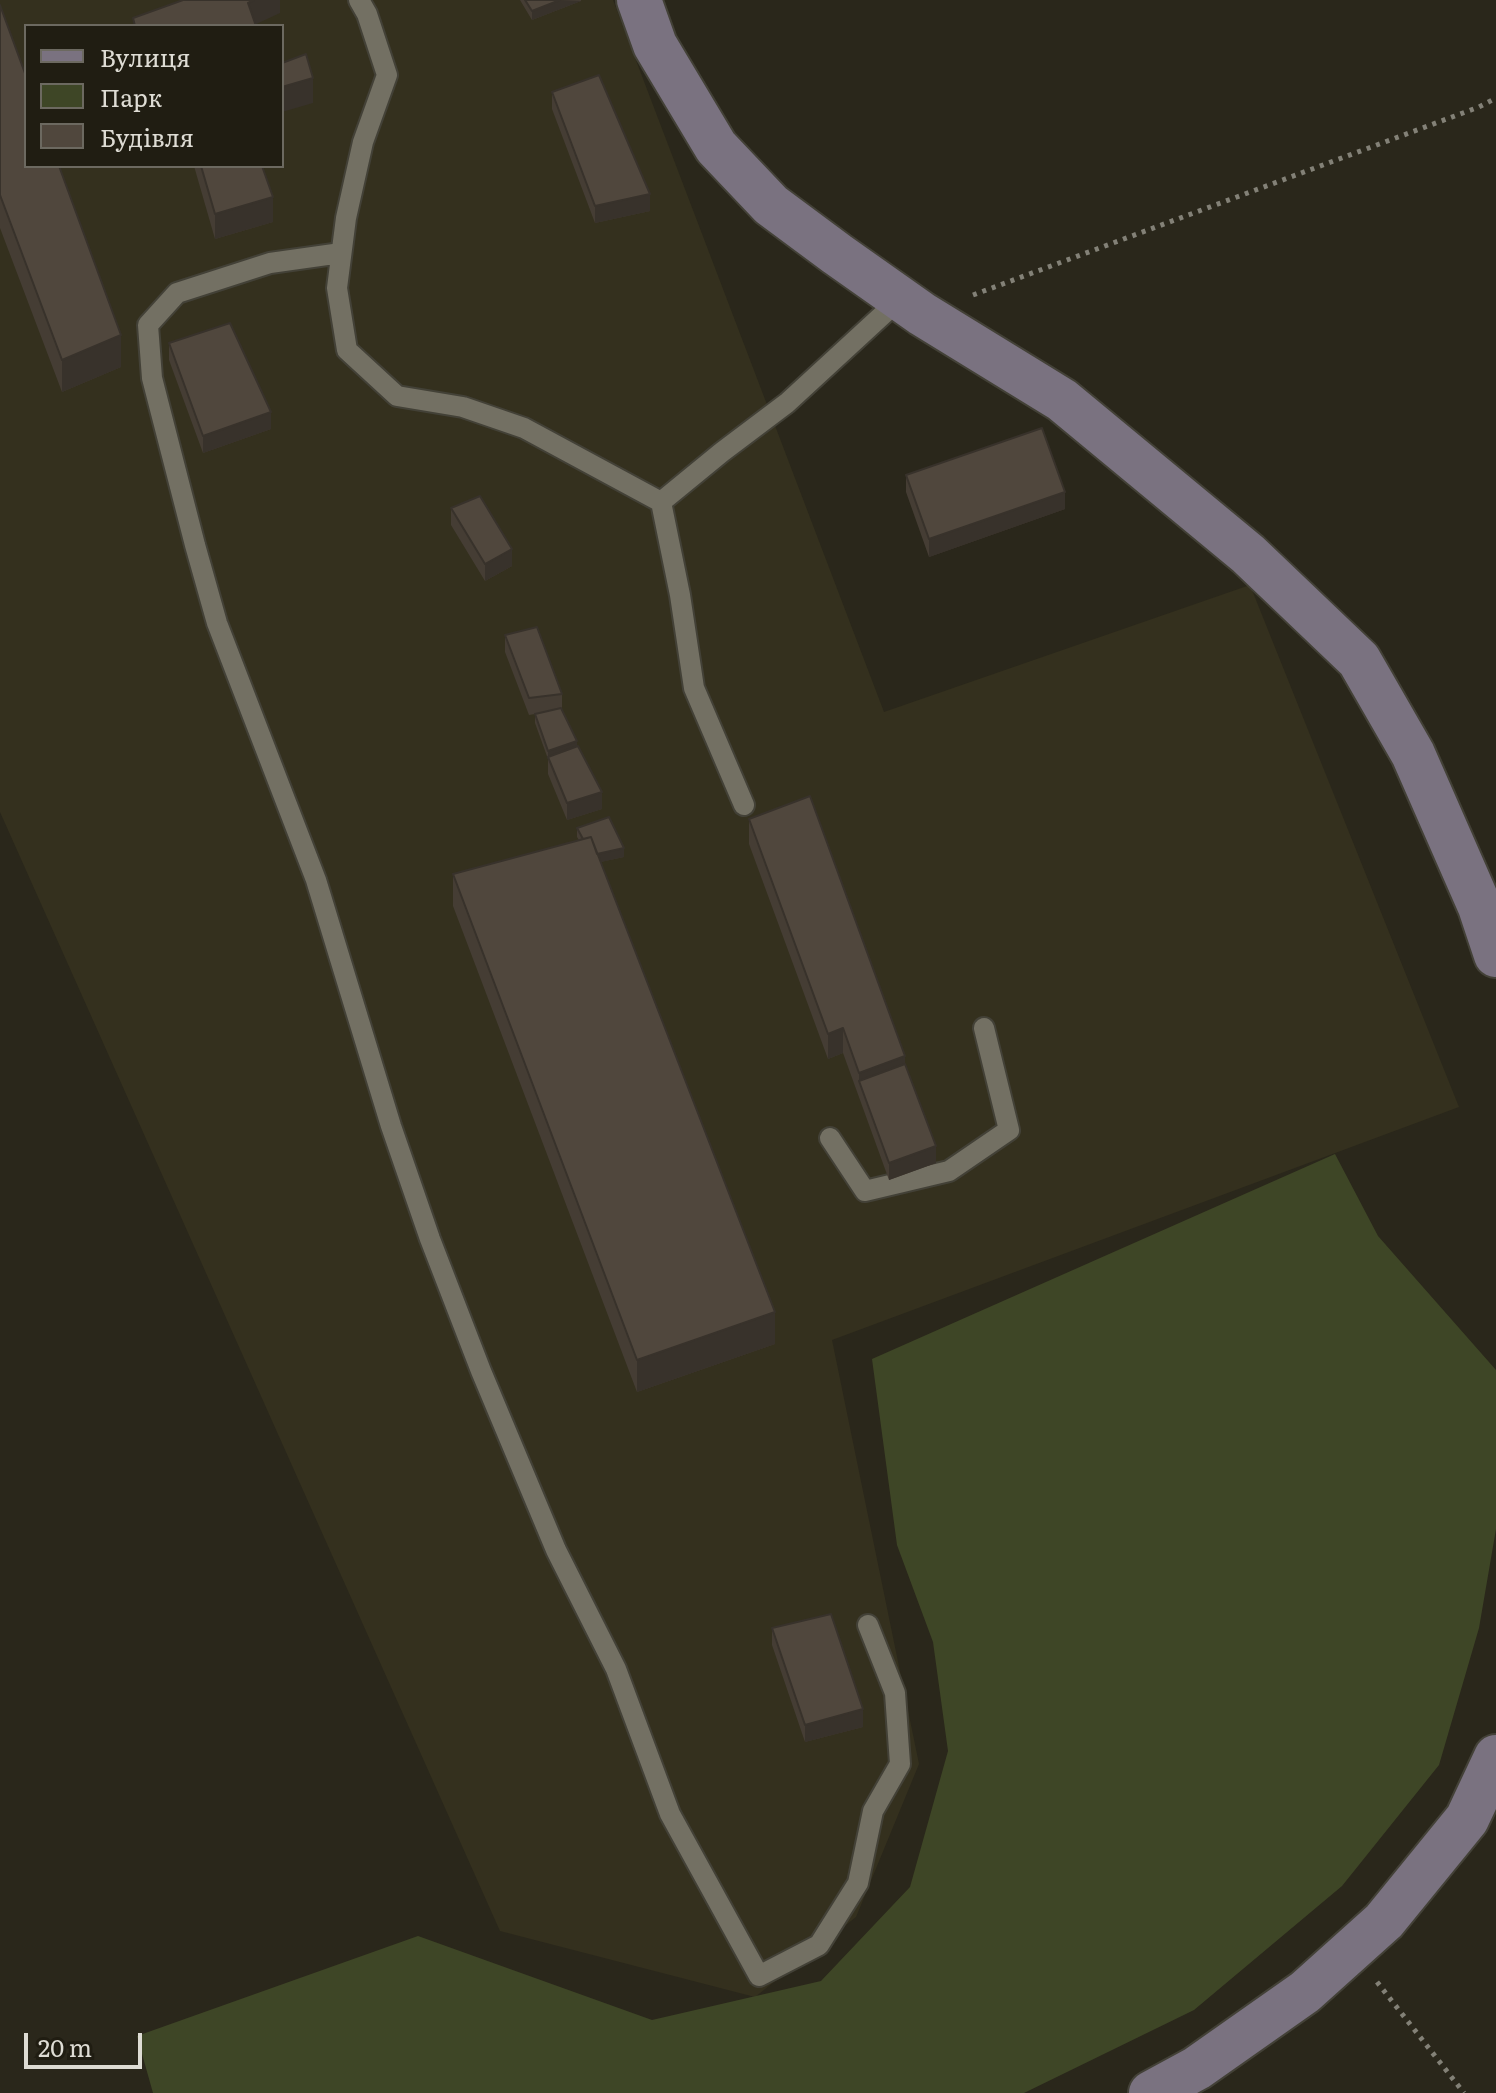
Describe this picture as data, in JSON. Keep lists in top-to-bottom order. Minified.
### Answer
{"legend":["Вулиця","Парк","Будівля"],"scale_bar":"20 m"}
